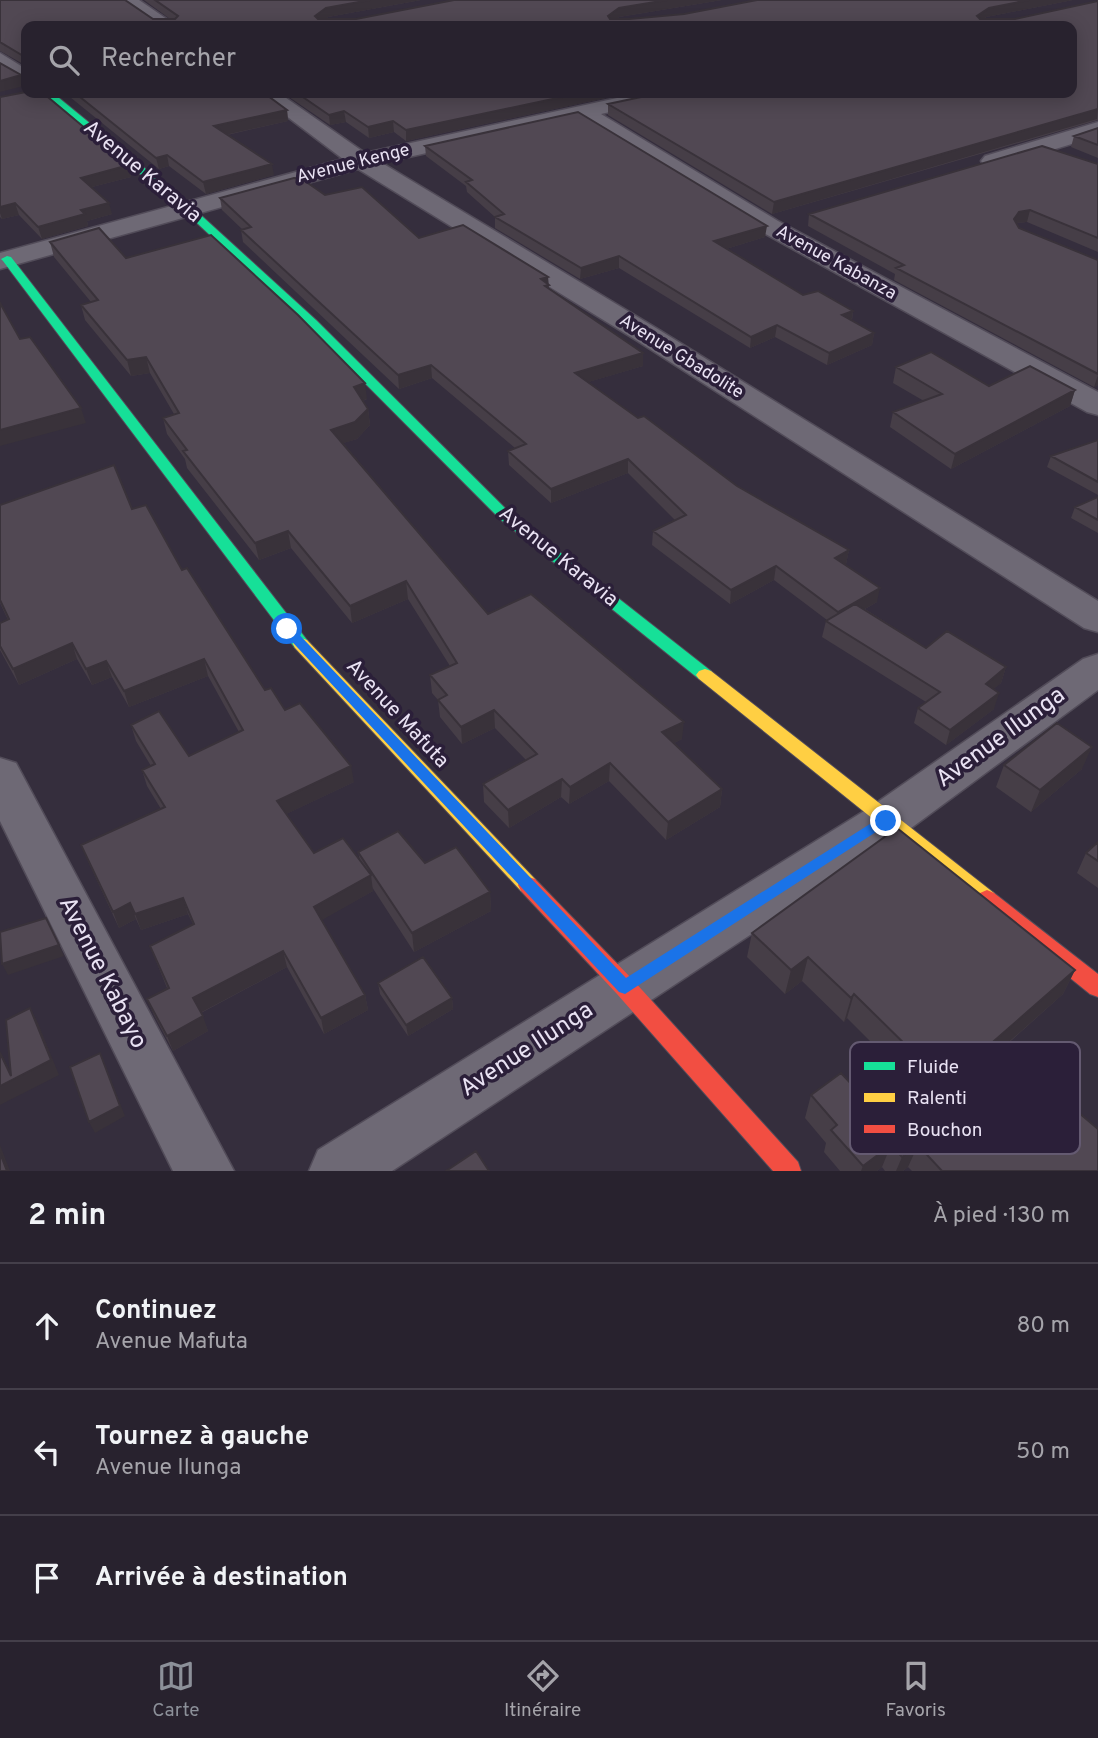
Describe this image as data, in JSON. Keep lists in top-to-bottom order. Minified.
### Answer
{"streets":{"street":["Avenue Kenge","Avenue Karavia","Avenue Kabanza","Avenue Gbadolite","Avenue Mafuta","Avenue Ilunga","Avenue Kabayo"]},"crossings":[["Avenue Kenge","Avenue Karavia"],["Avenue Kenge","Avenue Kabanza"],["Avenue Kenge","Avenue Gbadolite"],["Avenue Kenge","Avenue Mafuta"],["Avenue Karavia","Avenue Ilunga"],["Avenue Mafuta","Avenue Ilunga"]],"legend":["Fluide","Ralenti","Bouchon"],"page":{"search":"Rechercher","heading":["2 min","À pied · 130 m"],"list":[["Continuez","Avenue Mafuta","80 m"],["Tournez à gauche","Avenue Ilunga","50 m"],"Arrivée à destination"],"nav":["Carte","Itinéraire","Favoris"]}}
